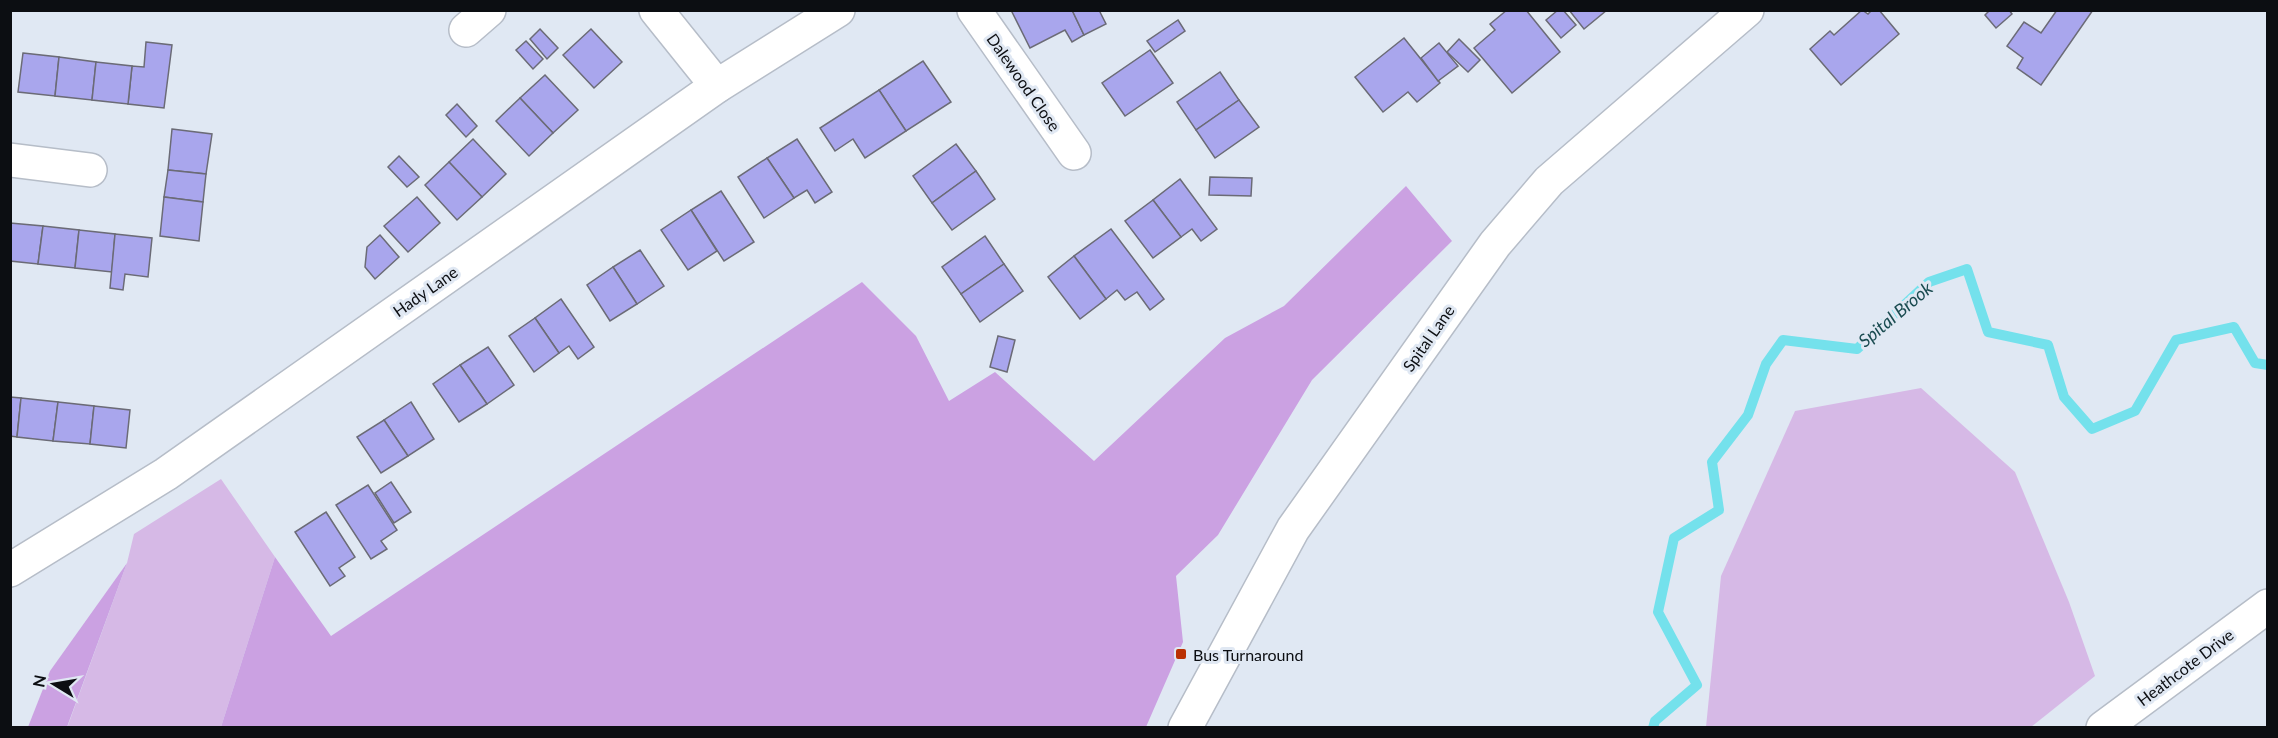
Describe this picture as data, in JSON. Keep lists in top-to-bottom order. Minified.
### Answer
{"streets":{"street":["Dalewood Close","Hady Lane","Spital Lane","Heathcote Drive"]},"water":["Spital Brook"],"places":{"transit":["Bus Turnaround"]},"north":"left"}
